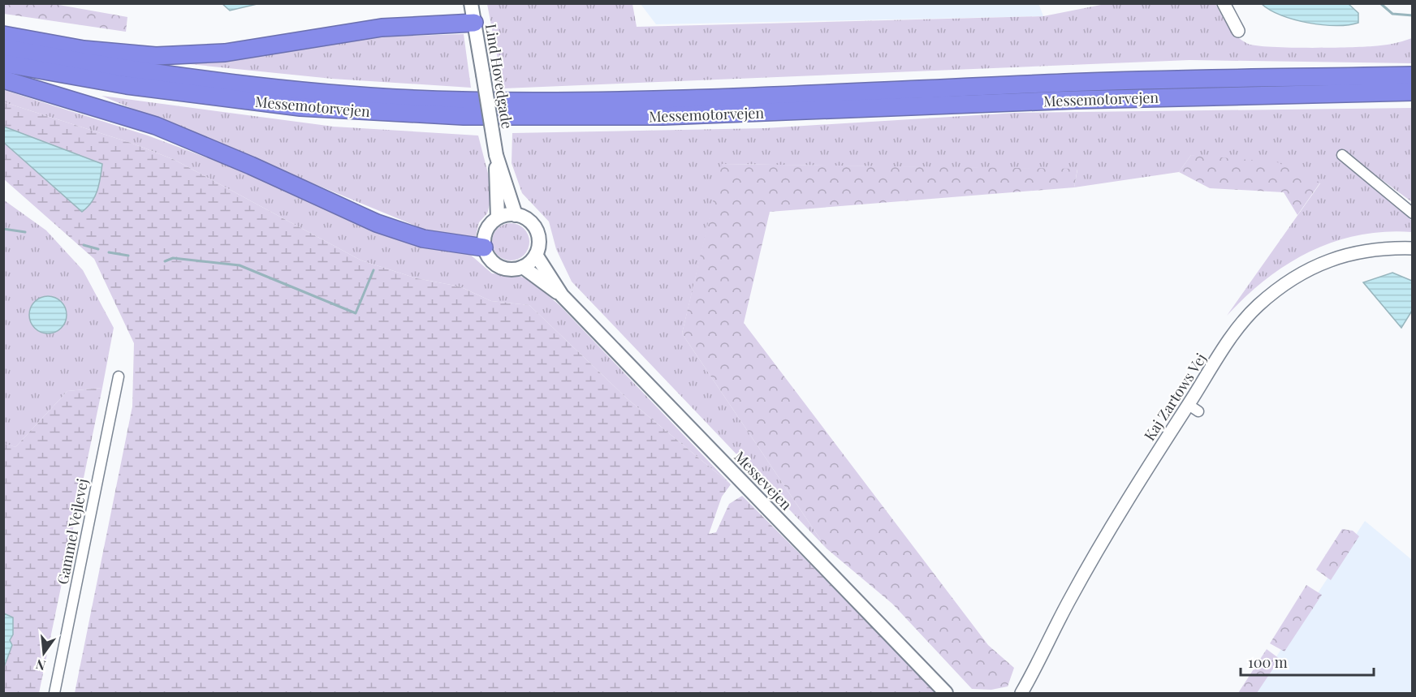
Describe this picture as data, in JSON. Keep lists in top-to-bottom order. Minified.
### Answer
{"streets":{"highway":["Messemotorvejen"],"main road":["Lind Hovedgade","Messevejen"],"street":["Kaj Zartows Vej","Gammel Vejlevej"]},"crossings":[["Lind Hovedgade","Messevejen"]],"scale_bar":"100 m","north":"bottom"}
